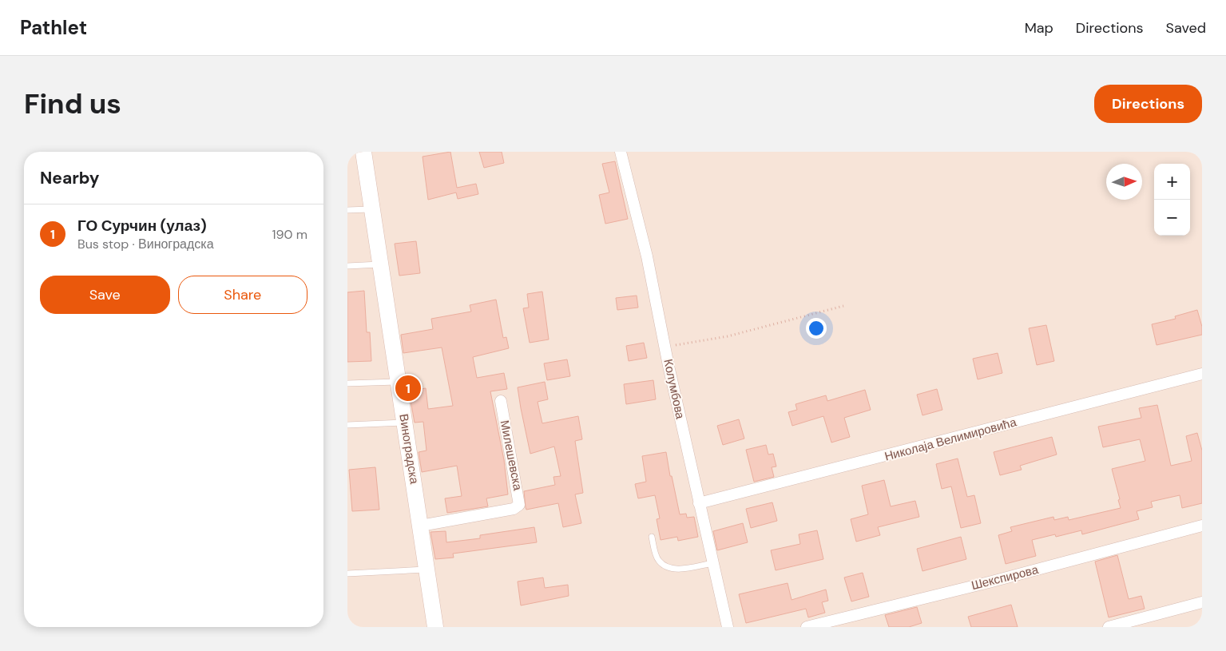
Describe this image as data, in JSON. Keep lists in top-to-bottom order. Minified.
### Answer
{"streets":{"street":["Колумбова","Николаја Велимировића","Виноградска","Милешевска","Шекспирова"]},"crossings":[["Колумбова","Николаја Велимировића"],["Виноградска","Милешевска"]],"north":"right","page":{"header":"Pathlet","nav":["Map","Directions","Saved"],"buttons":["Directions",["Save","Share"]],"title":"Find us","heading":"Nearby","map_buttons":["+","−"],"list":[{"mark":"1","name":"ГО Сурчин (улаз)","note":"Bus stop · Виноградска","value":"190 m"}],"pins":"1"}}
